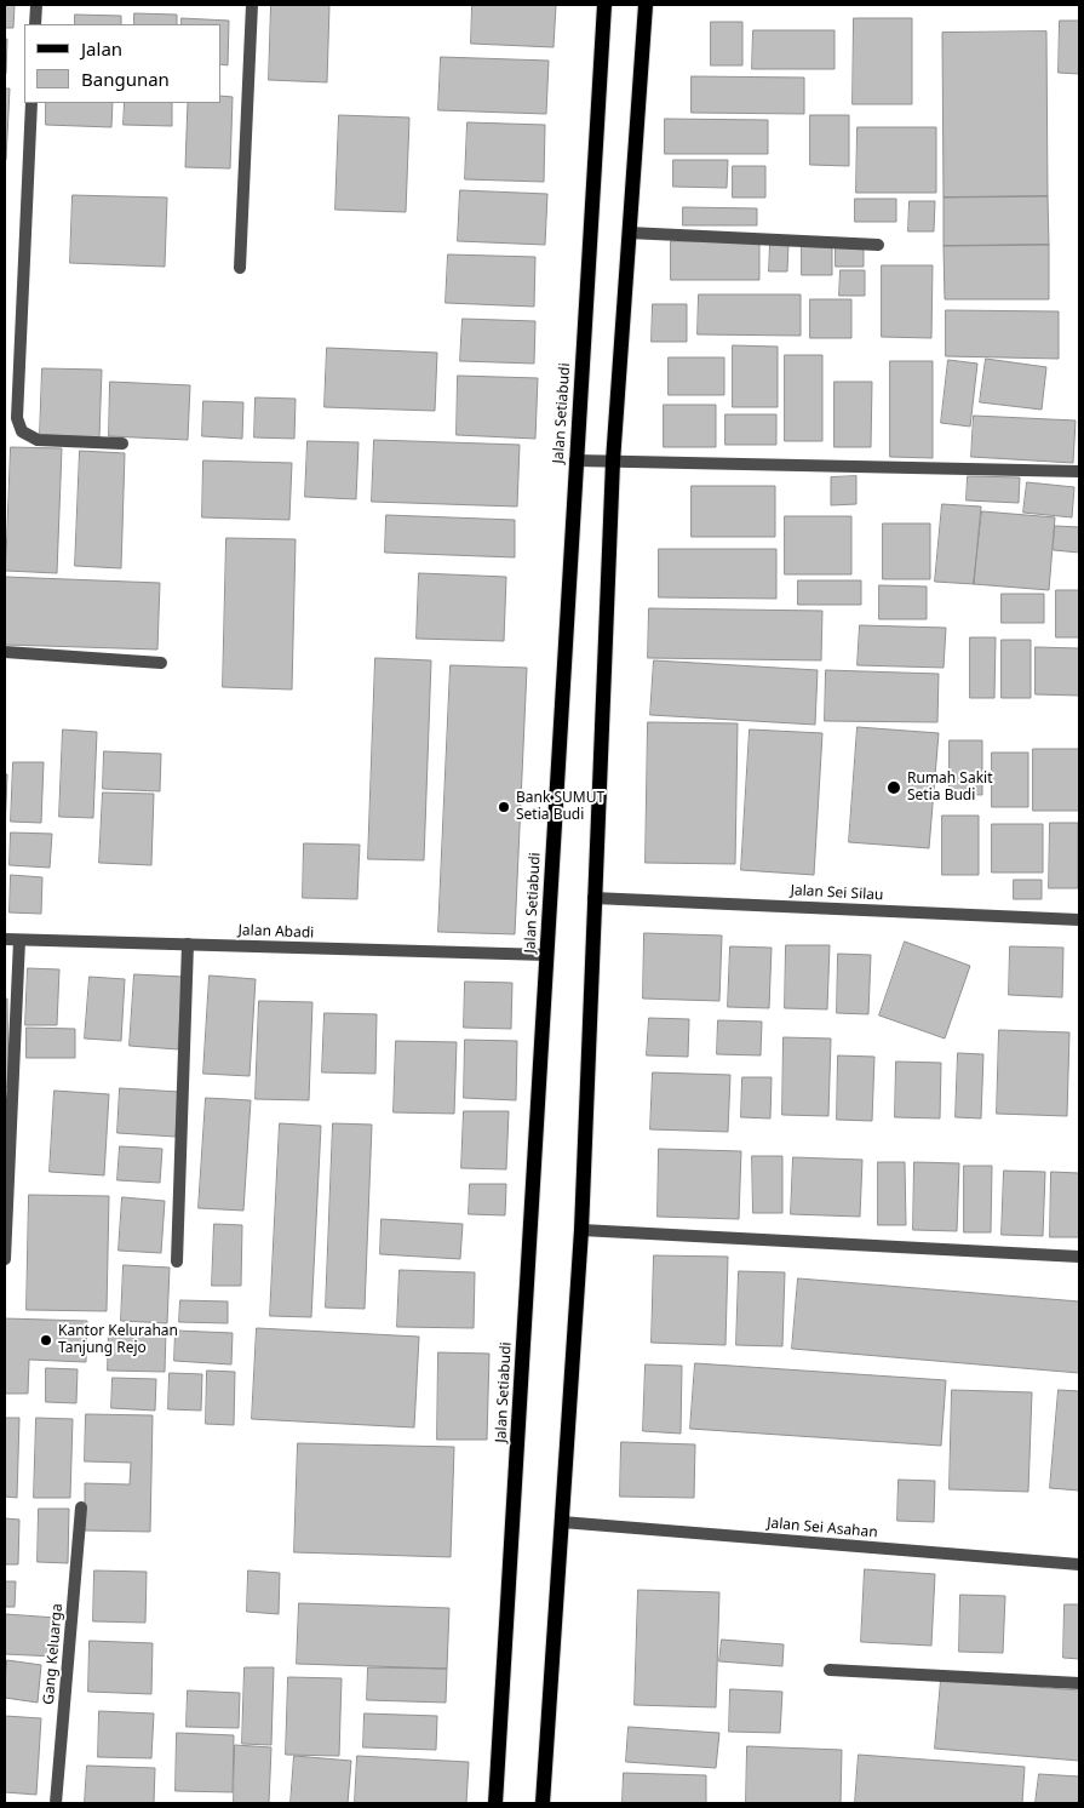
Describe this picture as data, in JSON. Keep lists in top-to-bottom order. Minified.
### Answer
{"streets":{"main road":["Jalan Setiabudi"],"street":["Jalan Sei Silau","Jalan Abadi","Jalan Sei Asahan","Gang Keluarga"]},"crossings":[["Jalan Setiabudi","Jalan Abadi"]],"places":["Rumah Sakit Setia Budi","Bank SUMUT Setia Budi","Kantor Kelurahan Tanjung Rejo"],"legend":["Jalan","Bangunan"]}
